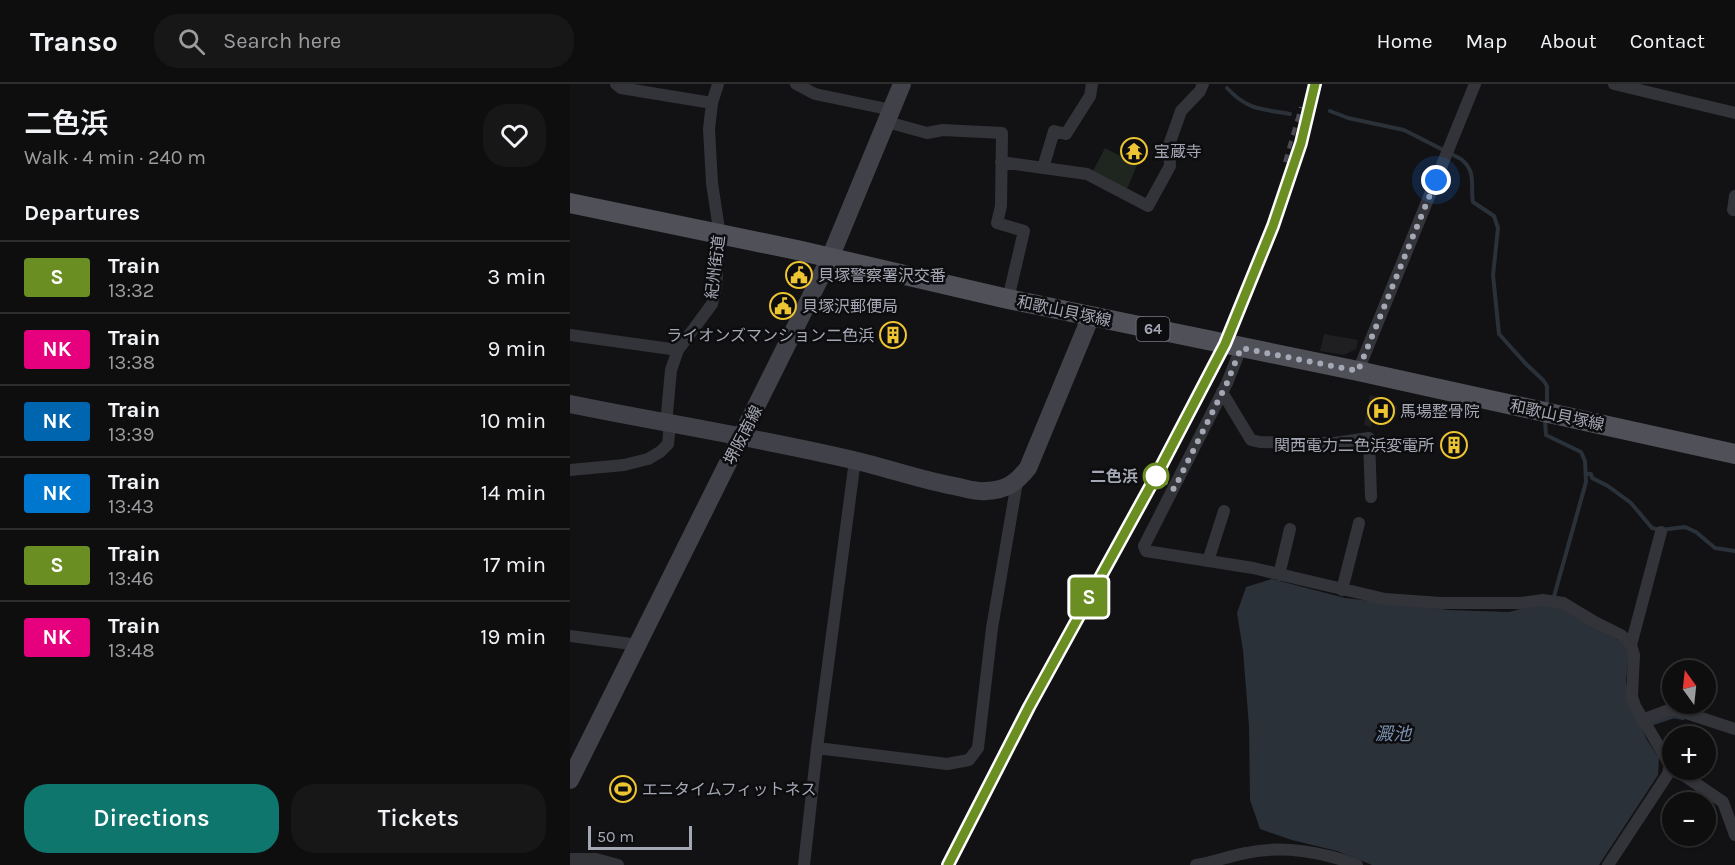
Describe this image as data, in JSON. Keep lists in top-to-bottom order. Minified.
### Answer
{"streets":{"main road":["和歌山貝塚線","64","堺阪南線"],"street":["紀州街道"]},"crossings":[["紀州街道","和歌山貝塚線"],["和歌山貝塚線","堺阪南線"]],"water":["澱池"],"places":{"temple":["宝蔵寺"],"public building":["貝塚警察署沢交番","貝塚沢郵便局"],"building":["ライオンズマンション二色浜","関西電力二色浜変電所"],"hospital":["馬場整骨院"],"other":["二色浜"],"sports":["エニタイムフィットネス"]},"scale_bar":"50 m","north":"top","page":{"header":"Transo","search":"Search here","nav":["Home","Map","About","Contact"],"heading":[["二色浜","Walk · 4 min · 240 m"],"Departures"],"on_map":"S","list":[{"mark":"S","name":"Train","note":"13:32","value":"3 min"},{"mark":"NK","name":"Train","note":"13:38","value":"9 min"},{"mark":"NK","name":"Train","note":"13:39","value":"10 min"},{"mark":"NK","name":"Train","note":"13:43","value":"14 min"},{"mark":"S","name":"Train","note":"13:46","value":"17 min"},{"mark":"NK","name":"Train","note":"13:48","value":"19 min"}],"map_buttons":["+","−"],"buttons":["Directions","Tickets"],"scale":"50 m"}}
